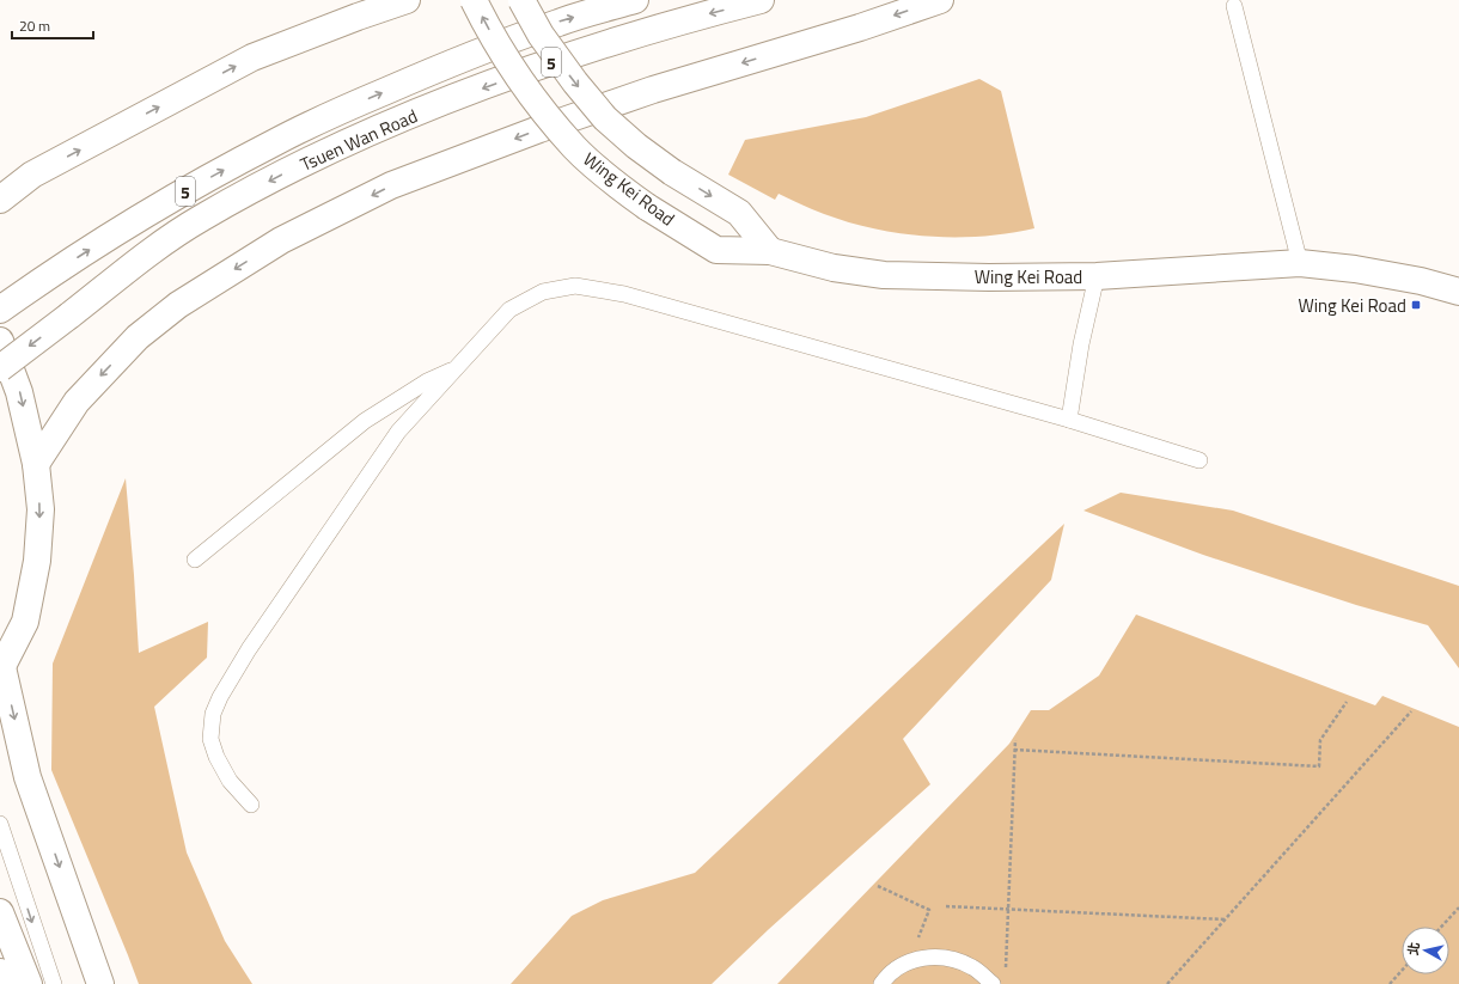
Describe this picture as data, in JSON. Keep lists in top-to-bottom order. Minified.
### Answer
{"streets":{"main road":["5","Tsuen Wan Road","Wing Kei Road"]},"places":{"transit":["Wing Kei Road"]},"scale_bar":"20 m","north":"left"}
